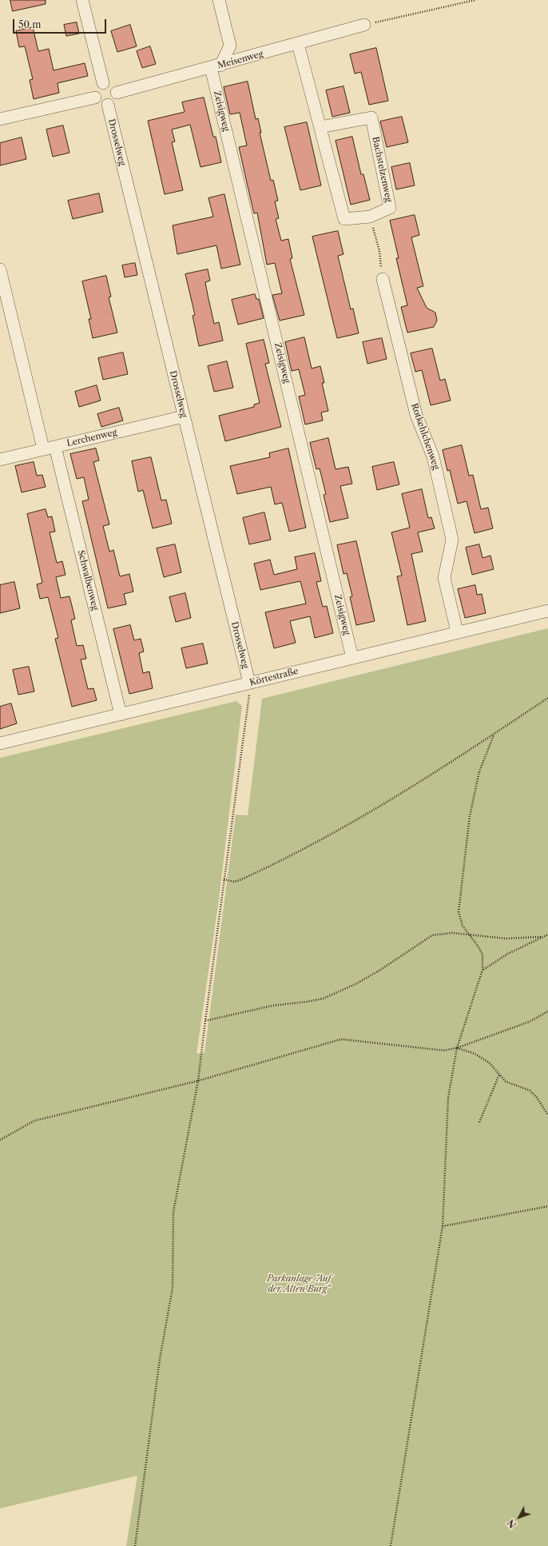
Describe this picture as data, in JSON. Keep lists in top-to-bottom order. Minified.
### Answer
{"streets":{"street":["Meisenweg","Zeisigweg","Drosselweg","Bachstelzenweg","Rotkehlchenweg","Lerchenweg","Schwalbenweg","Körtestraße"]},"crossings":[["Meisenweg","Zeisigweg"],["Meisenweg","Drosselweg"],["Meisenweg","Bachstelzenweg"],["Zeisigweg","Körtestraße"],["Drosselweg","Lerchenweg"],["Drosselweg","Körtestraße"],["Rotkehlchenweg","Körtestraße"],["Lerchenweg","Schwalbenweg"],["Schwalbenweg","Körtestraße"]],"parks":["Parkanlage \"Auf der Alten Burg\""],"scale_bar":"50 m","north":"bottom left"}
